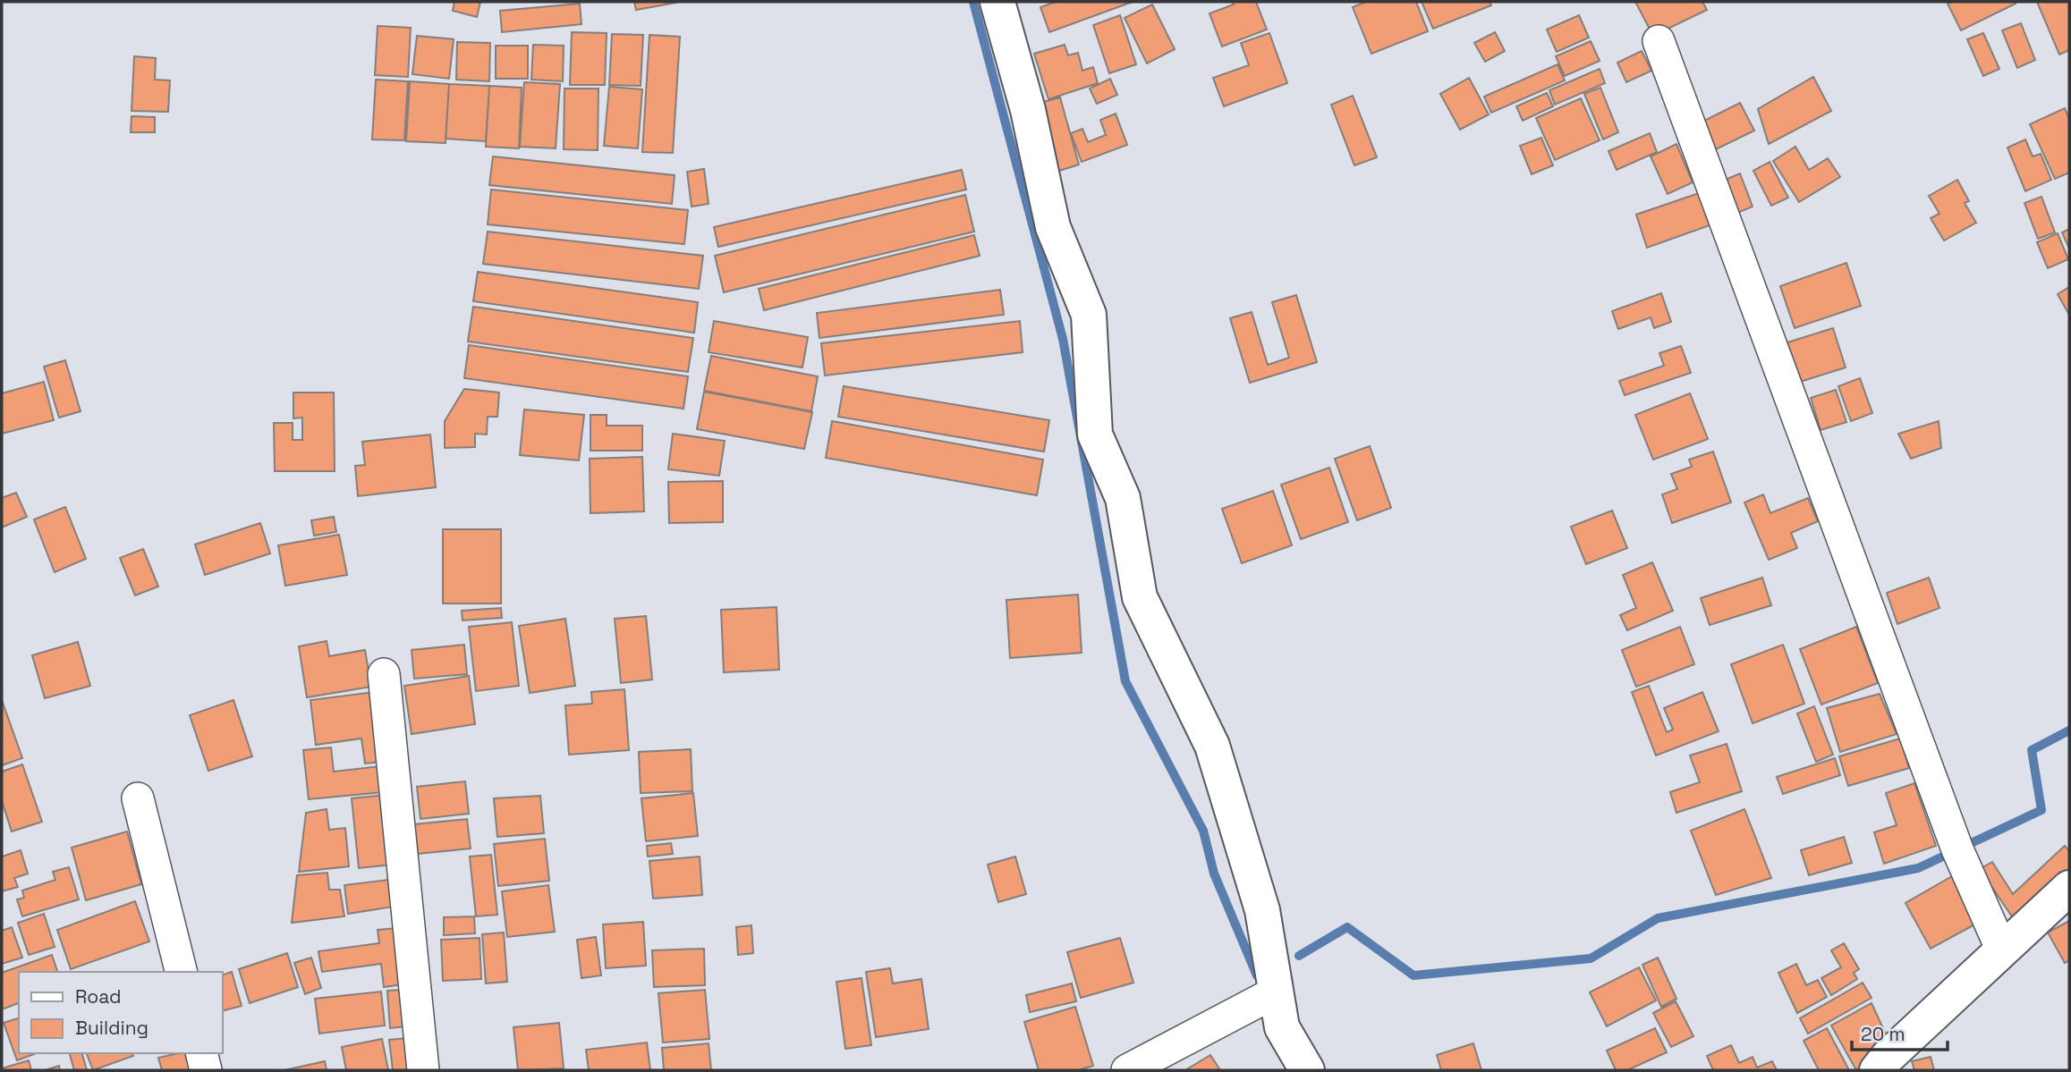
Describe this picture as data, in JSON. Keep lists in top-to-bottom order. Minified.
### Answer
{"legend":["Road","Building"],"scale_bar":"20 m"}
